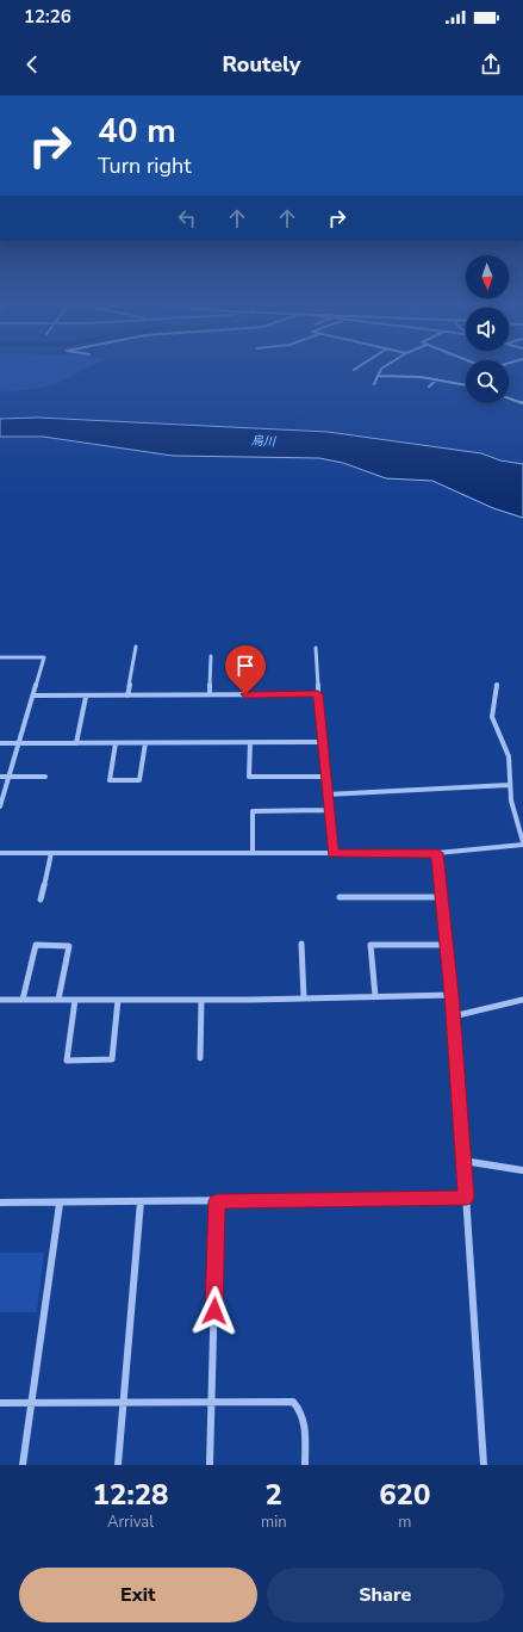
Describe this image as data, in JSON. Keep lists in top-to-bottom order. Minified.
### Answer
{"water":["烏川"],"north":"bottom","page":{"status":"12:26","header":"Routely","turn":["40 m","Turn right"],"eta":["12:28","Arrival","2","min","620","m"],"buttons":["Exit","Share"]}}
